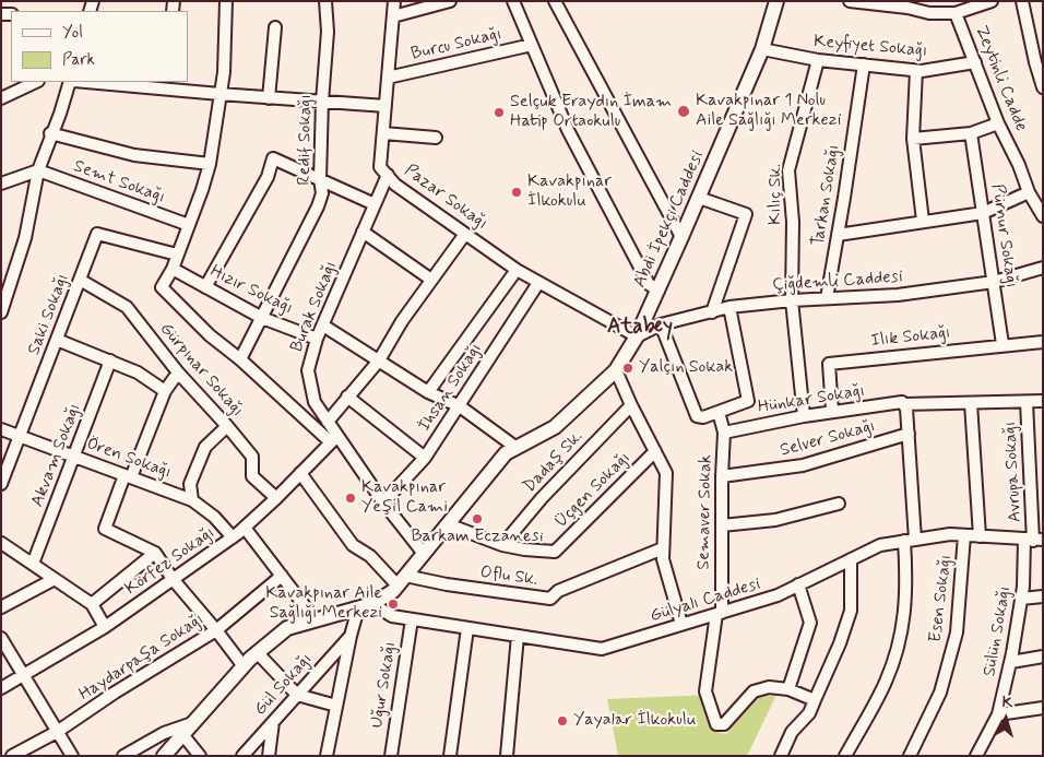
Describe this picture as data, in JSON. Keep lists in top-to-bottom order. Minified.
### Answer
{"streets":{"main road":["Abdi İpekçi Caddesi"],"street":["Burcu Sokağı","Keyfiyet Sokağı","Zeytinli Cadde","Redif Sokağı","Semt Sokağı","Kılıç Sk.","Tarkan Sokağı","Pazar Sokağı","Pürnur Sokağı","Çiğdemli Caddesi","Hızır Sokağı","Burak Sokağı","Saki Sokağı","Ilık Sokağı","Gürpınar Sokağı","İhsan Sokağı","Hünkar Sokağı","Selver Sokağı","Akvam Sokağı","Ören Sokağı","Dadaş Sk.","Avrupa Sokağı","Üçgen Sokağı","Semaver Sokak","Körfez Sokağı","Oflu Sk.","Esen Sokağı","Gülyalı Caddesi","Sülün Sokağı","Haydarpaşa Sokağı","Gül Sokağı","Uğur Sokağı"]},"crossings":[["Burcu Sokağı","Pazar Sokağı"],["Keyfiyet Sokağı","Zeytinli Cadde"],["Keyfiyet Sokağı","Kılıç Sk."],["Keyfiyet Sokağı","Tarkan Sokağı"],["Keyfiyet Sokağı","Abdi İpekçi Caddesi"],["Redif Sokağı","Hızır Sokağı"],["Kılıç Sk.","Çiğdemli Caddesi"],["Kılıç Sk.","Hünkar Sokağı"],["Tarkan Sokağı","Çiğdemli Caddesi"],["Pazar Sokağı","Abdi İpekçi Caddesi"],["Pazar Sokağı","Çiğdemli Caddesi"],["Pazar Sokağı","Burak Sokağı"],["Pazar Sokağı","İhsan Sokağı"],["Abdi İpekçi Caddesi","Çiğdemli Caddesi"],["Abdi İpekçi Caddesi","Burak Sokağı"],["Abdi İpekçi Caddesi","Oflu Sk."],["Abdi İpekçi Caddesi","Gülyalı Caddesi"],["Pürnur Sokağı","Çiğdemli Caddesi"],["Pürnur Sokağı","Ilık Sokağı"],["Hızır Sokağı","Burak Sokağı"],["Burak Sokağı","İhsan Sokağı"],["Burak Sokağı","Körfez Sokağı"],["Saki Sokağı","Gürpınar Sokağı"],["Saki Sokağı","Ören Sokağı"],["Ilık Sokağı","Hünkar Sokağı"],["Gürpınar Sokağı","Körfez Sokağı"],["Hünkar Sokağı","Avrupa Sokağı"],["Hünkar Sokağı","Semaver Sokak"],["Selver Sokağı","Semaver Sokak"],["Akvam Sokağı","Ören Sokağı"],["Ören Sokağı","Körfez Sokağı"],["Dadaş Sk.","Üçgen Sokağı"],["Avrupa Sokağı","Gülyalı Caddesi"],["Avrupa Sokağı","Sülün Sokağı"],["Semaver Sokak","Gülyalı Caddesi"],["Esen Sokağı","Gülyalı Caddesi"],["Gülyalı Caddesi","Sülün Sokağı"],["Gülyalı Caddesi","Uğur Sokağı"]],"districts":["Atabey"],"places":["Kavakpınar 1 Nolu Aile Sağlığı Merkezi","Selçuk Eraydın İmam Hatip Ortaokulu","Kavakpınar İlkokulu","Yalçın Sokak","Kavakpınar Yeşil Cami","Barkam Eczanesi","Kavakpınar Aile Sağlığı Merkezi","Yayalar İlkokulu"],"legend":["Yol","Park"],"north":"top"}
